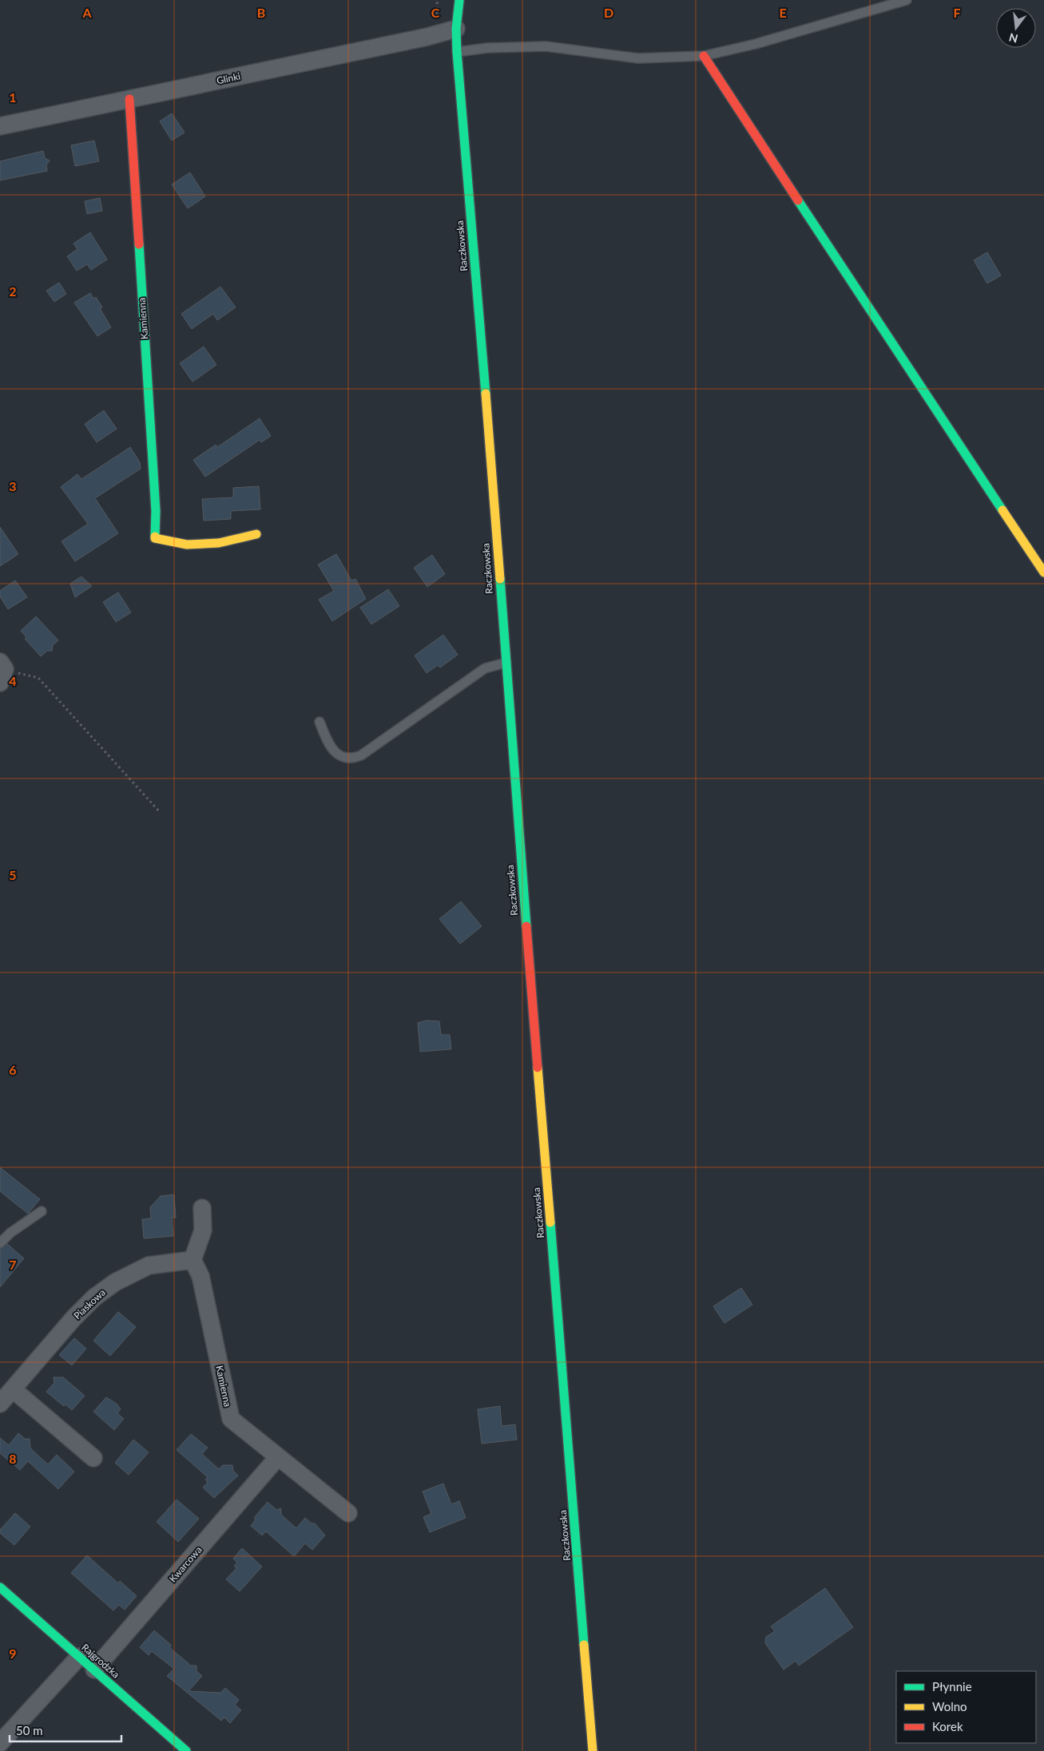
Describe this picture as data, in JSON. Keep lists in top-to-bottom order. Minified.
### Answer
{"streets":{"street":["Glinki","Raczkowska","Kamienna","Piaskowa","Kwarcowa","Rajgrodzka"]},"crossings":[["Glinki","Raczkowska"],["Glinki","Kamienna"],["Kamienna","Piaskowa"],["Kamienna","Kwarcowa"],["Kwarcowa","Rajgrodzka"]],"legend":["Płynnie","Wolno","Korek"],"scale_bar":"50 m","north":"bottom","grid":{"columns":["A","B","C","D","E","F"],"rows":["1","2","3","4","5","6","7","8","9"]}}
